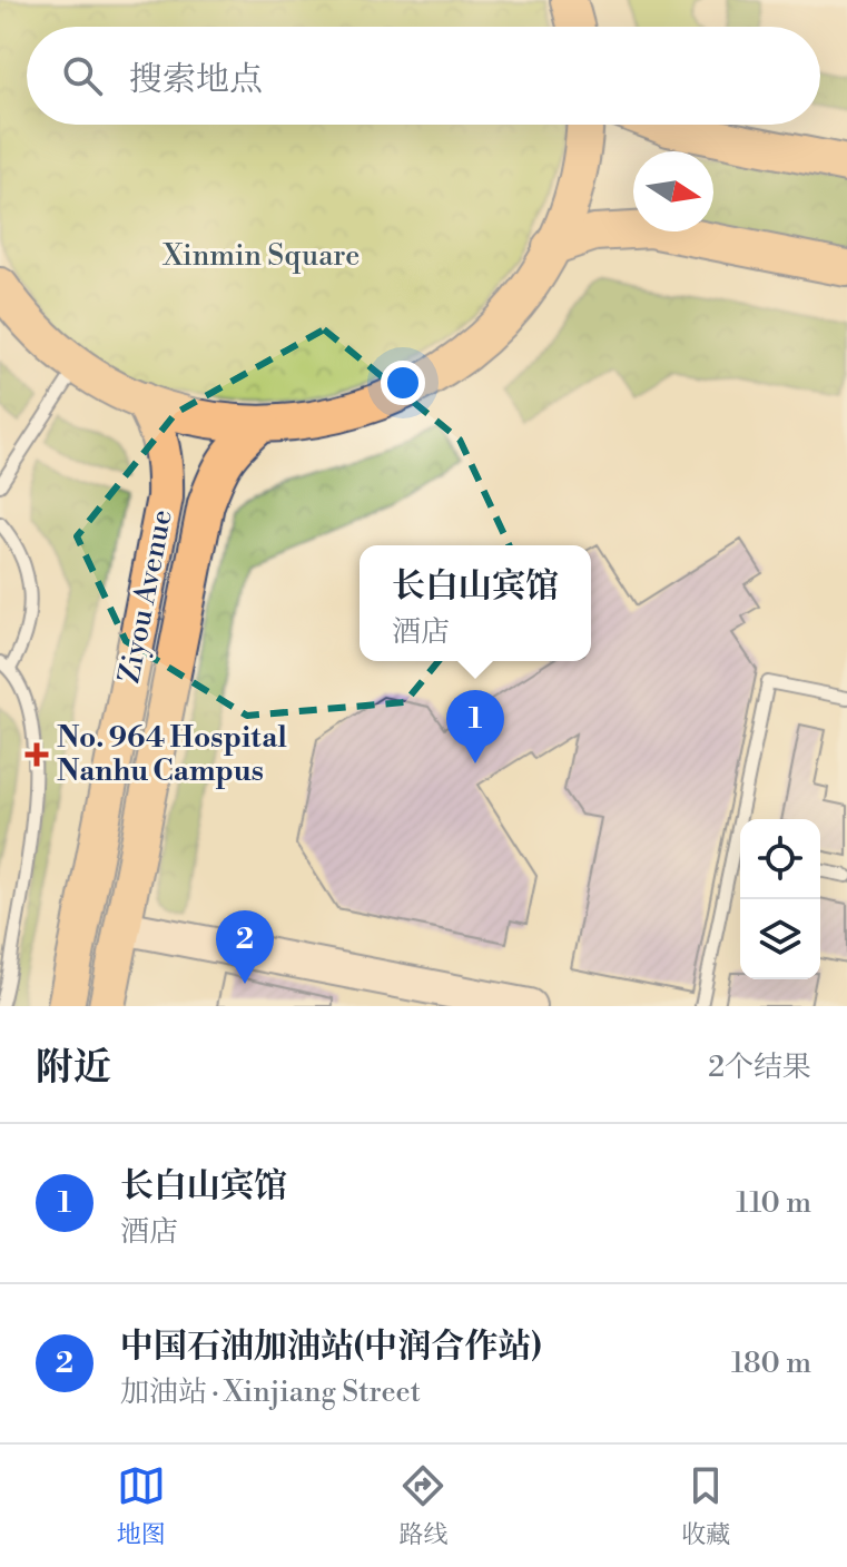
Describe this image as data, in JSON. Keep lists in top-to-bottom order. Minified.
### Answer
{"streets":{"main road":["Ziyou Avenue"]},"parks":["Xinmin Square"],"places":{"health":["No. 964 Hospital Nanhu Campus"]},"north":"right","page":{"search":"搜索地点","popup":["长白山宾馆","酒店"],"pins":["1","2"],"heading":["附近","2个结果"],"list":[{"mark":"1","name":"长白山宾馆","note":"酒店","value":"110 m"},{"mark":"2","name":"中国石油加油站(中润合作站)","note":"加油站 · Xinjiang Street","value":"180 m"}],"nav":["地图","路线","收藏"]}}
